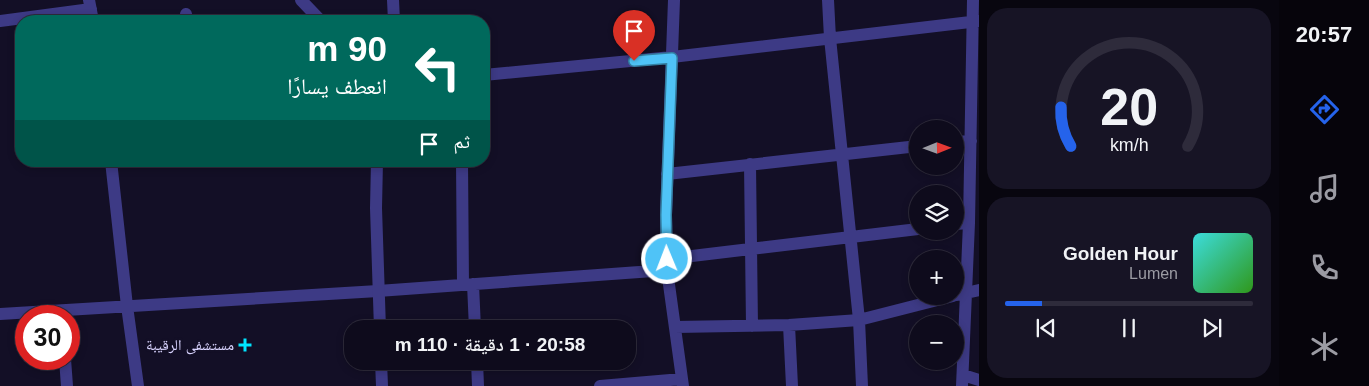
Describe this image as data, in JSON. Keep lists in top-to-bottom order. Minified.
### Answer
{"places":{"health":["مستشفى الرقيبة"]},"north":"right","page":{"tabs":"20:57","turn":["90 m","انعطف يسارًا"],"map_buttons":["+","−"],"then":"ثم","song":["Golden Hour","Lumen"],"limit":"30","trip":"20:58 · 1 دقيقة · 110 m","gauge":["20","km/h"]}}
